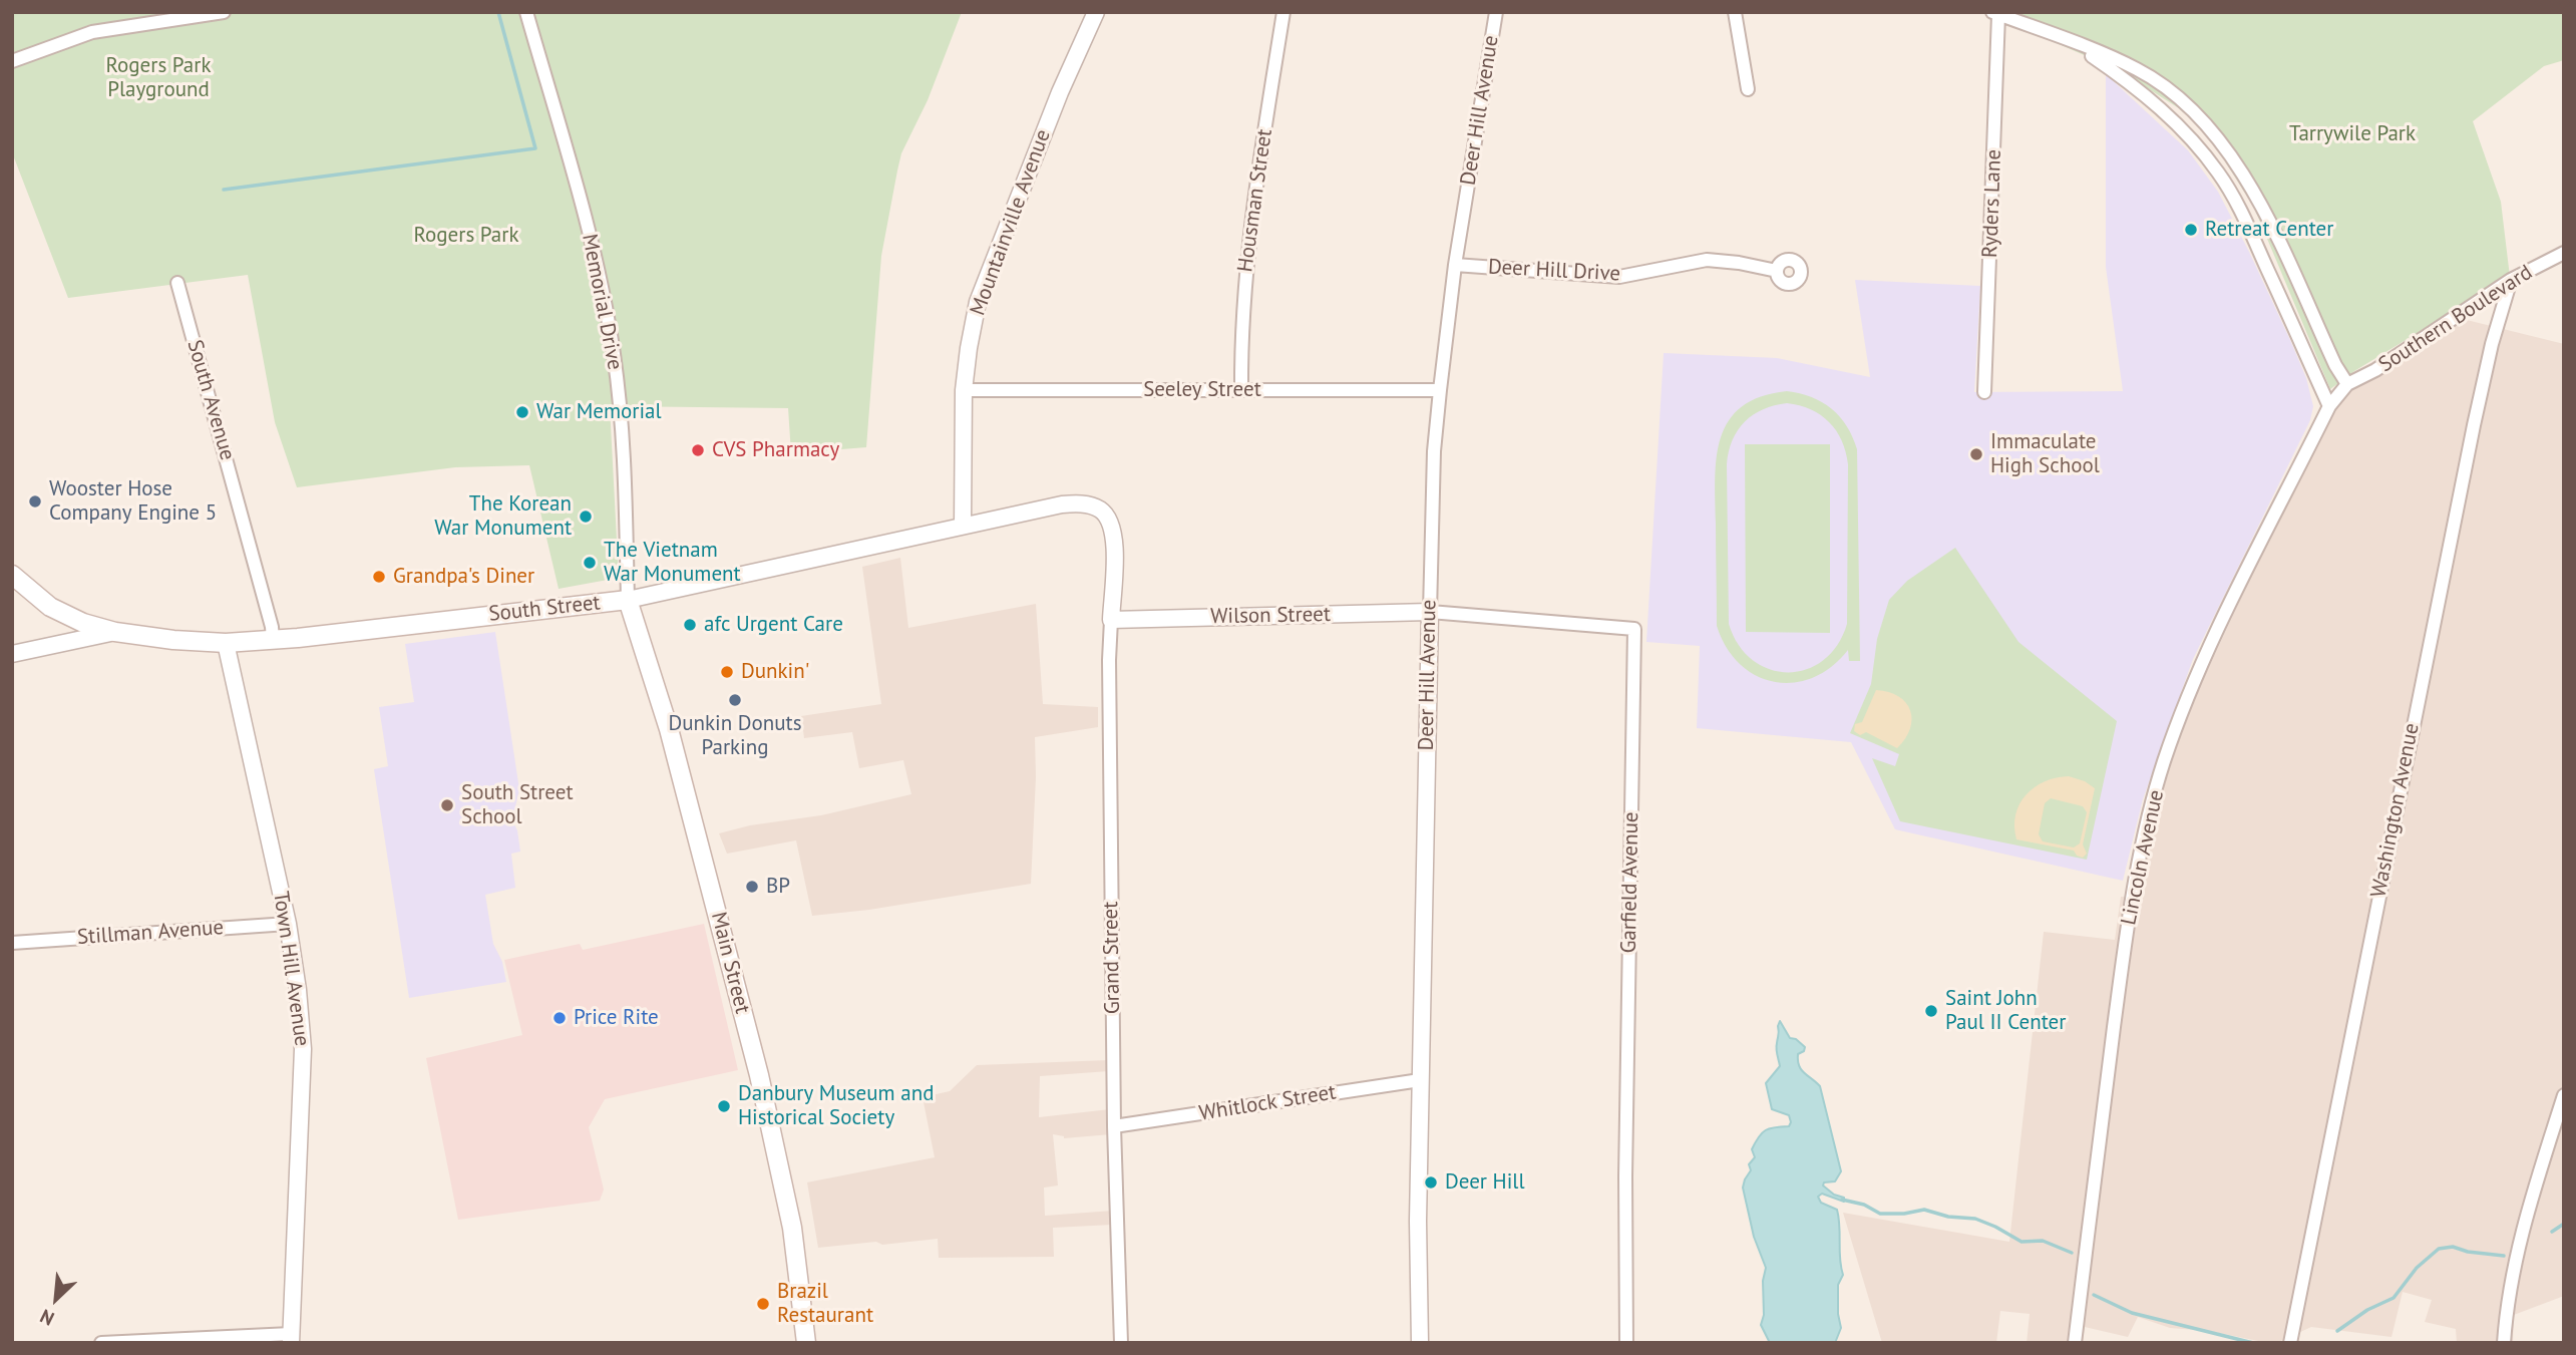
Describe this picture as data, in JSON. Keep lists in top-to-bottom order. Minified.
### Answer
{"streets":{"main road":["South Street","Main Street"],"street":["Deer Hill Avenue","Housman Street","Ryders Lane","Mountainville Avenue","Deer Hill Drive","Memorial Drive","Southern Boulevard","Seeley Street","South Avenue","Wilson Street","Washington Avenue","Lincoln Avenue","Garfield Avenue","Stillman Avenue","Grand Street","Town Hill Avenue","Whitlock Street"]},"crossings":[["Deer Hill Avenue","Deer Hill Drive"],["Deer Hill Avenue","Seeley Street"],["Deer Hill Avenue","Wilson Street"],["Deer Hill Avenue","Garfield Avenue"],["Deer Hill Avenue","Whitlock Street"],["Housman Street","Seeley Street"],["Mountainville Avenue","Seeley Street"],["Mountainville Avenue","South Street"],["Memorial Drive","South Street"],["Memorial Drive","Main Street"],["Southern Boulevard","Washington Avenue"],["Southern Boulevard","Lincoln Avenue"],["South Avenue","South Street"],["South Street","Grand Street"],["South Street","Main Street"],["South Street","Town Hill Avenue"],["Wilson Street","Garfield Avenue"],["Wilson Street","Grand Street"],["Stillman Avenue","Town Hill Avenue"],["Grand Street","Whitlock Street"]],"parks":["Rogers Park Playground","Tarrywile Park","Rogers Park"],"places":["Retreat Center","War Memorial","CVS Pharmacy","Immaculate High School","Wooster Hose Company Engine 5","The Korean War Monument","The Vietnam War Monument","Grandpa's Diner","afc Urgent Care","Dunkin'","Dunkin Donuts Parking","South Street School","BP","Saint John Paul II Center","Price Rite","Danbury Museum and Historical Society","Deer Hill","Brazil Restaurant"],"north":"bottom left"}
